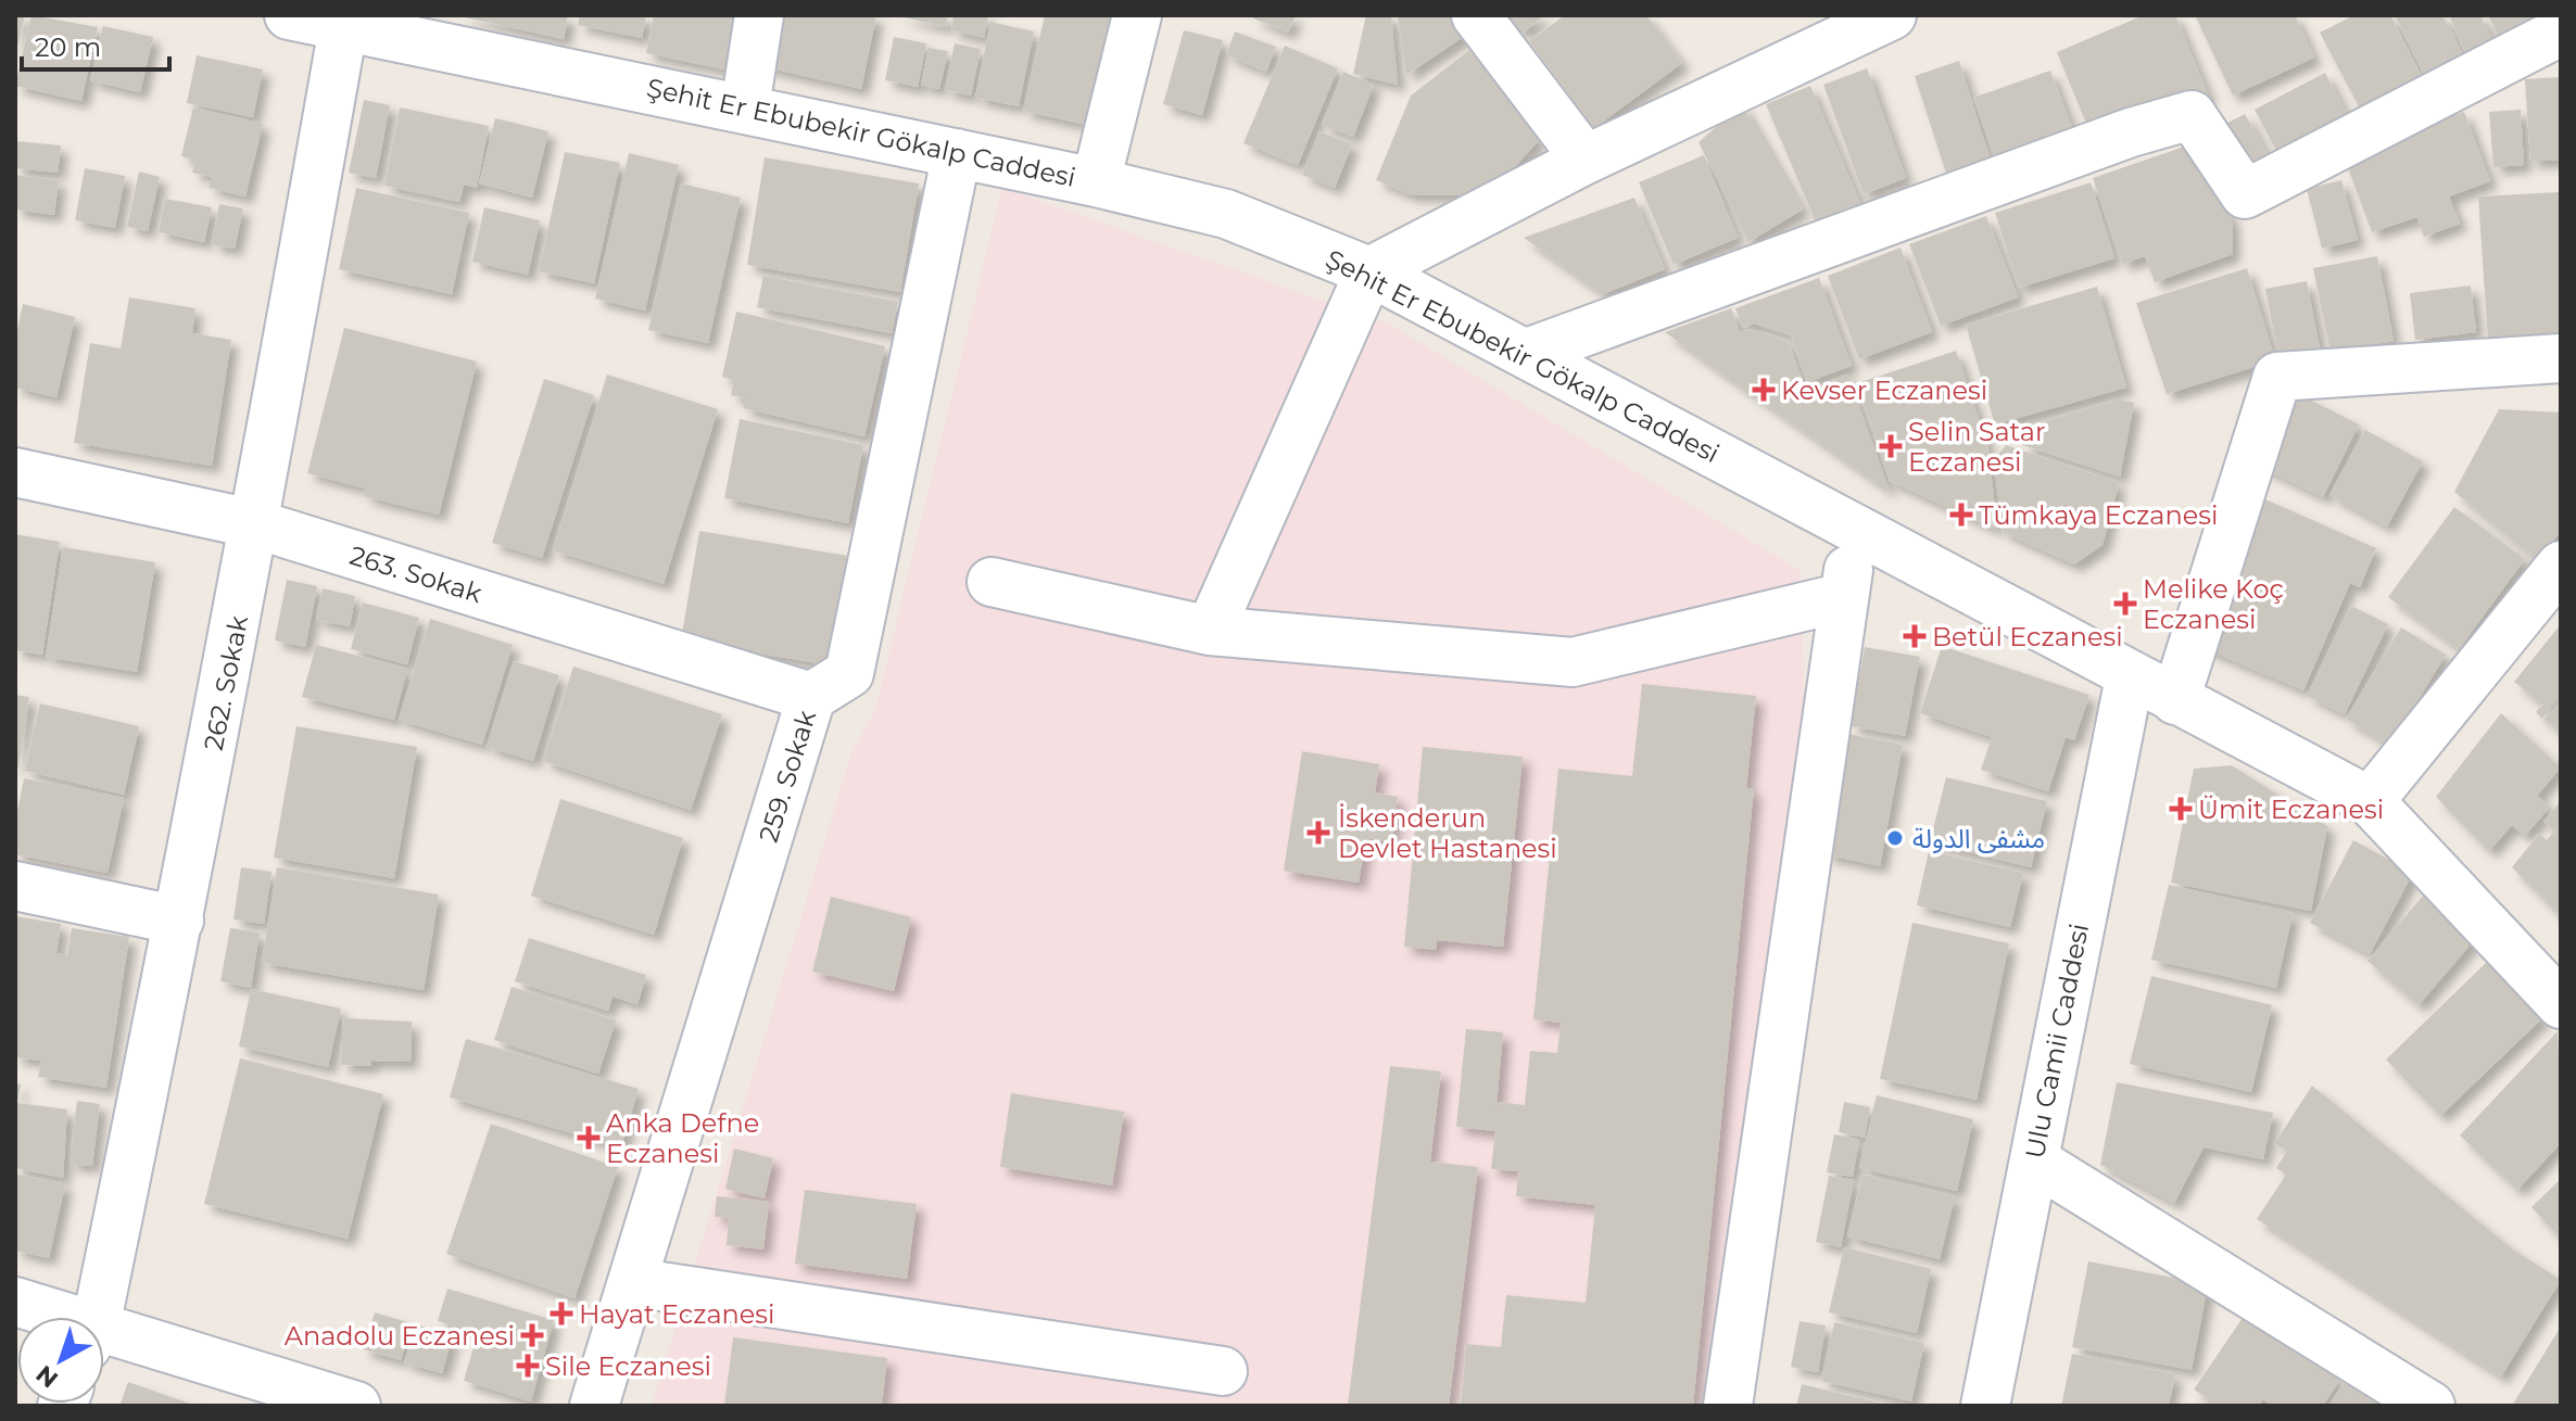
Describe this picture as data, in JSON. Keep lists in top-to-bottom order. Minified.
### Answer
{"streets":{"street":["Şehit Er Ebubekir Gökalp Caddesi","263. Sokak","262. Sokak","259. Sokak","Ulu Camii Caddesi"]},"crossings":[["Şehit Er Ebubekir Gökalp Caddesi","262. Sokak"],["Şehit Er Ebubekir Gökalp Caddesi","259. Sokak"],["Şehit Er Ebubekir Gökalp Caddesi","Ulu Camii Caddesi"],["263. Sokak","262. Sokak"],["263. Sokak","259. Sokak"]],"places":{"health":["Kevser Eczanesi","Selin Satar Eczanesi","Tümkaya Eczanesi","Melike Koç Eczanesi","Betül Eczanesi","Ümit Eczanesi","İskenderun Devlet Hastanesi","Anka Defne Eczanesi","Hayat Eczanesi","Anadolu Eczanesi","Sile Eczanesi"],"other":["مشفى الدولة"]},"scale_bar":"20 m","north":"bottom left"}
